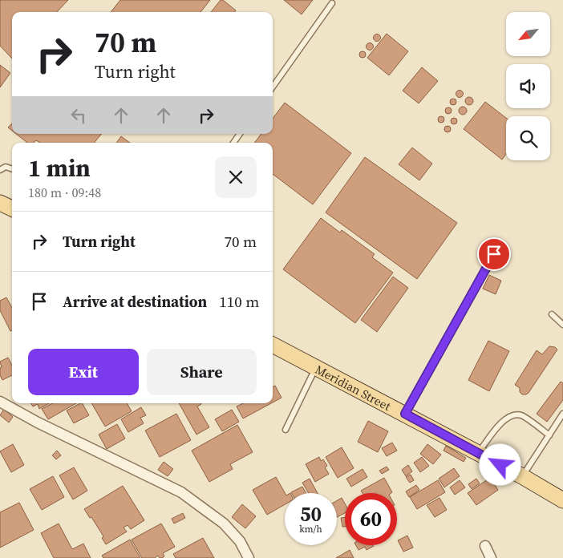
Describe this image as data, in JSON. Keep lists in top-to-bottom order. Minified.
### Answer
{"streets":{"main road":["Meridian Street"]},"north":"bottom left","page":{"turn":["70 m","Turn right"],"heading":["1 min","180 m · 09:48"],"list":[{"name":"Turn right","value":"70 m"},{"name":"Arrive at destination","value":"110 m"}],"buttons":["Exit","Share"],"speed":"50 km/h","limit":"60"}}
